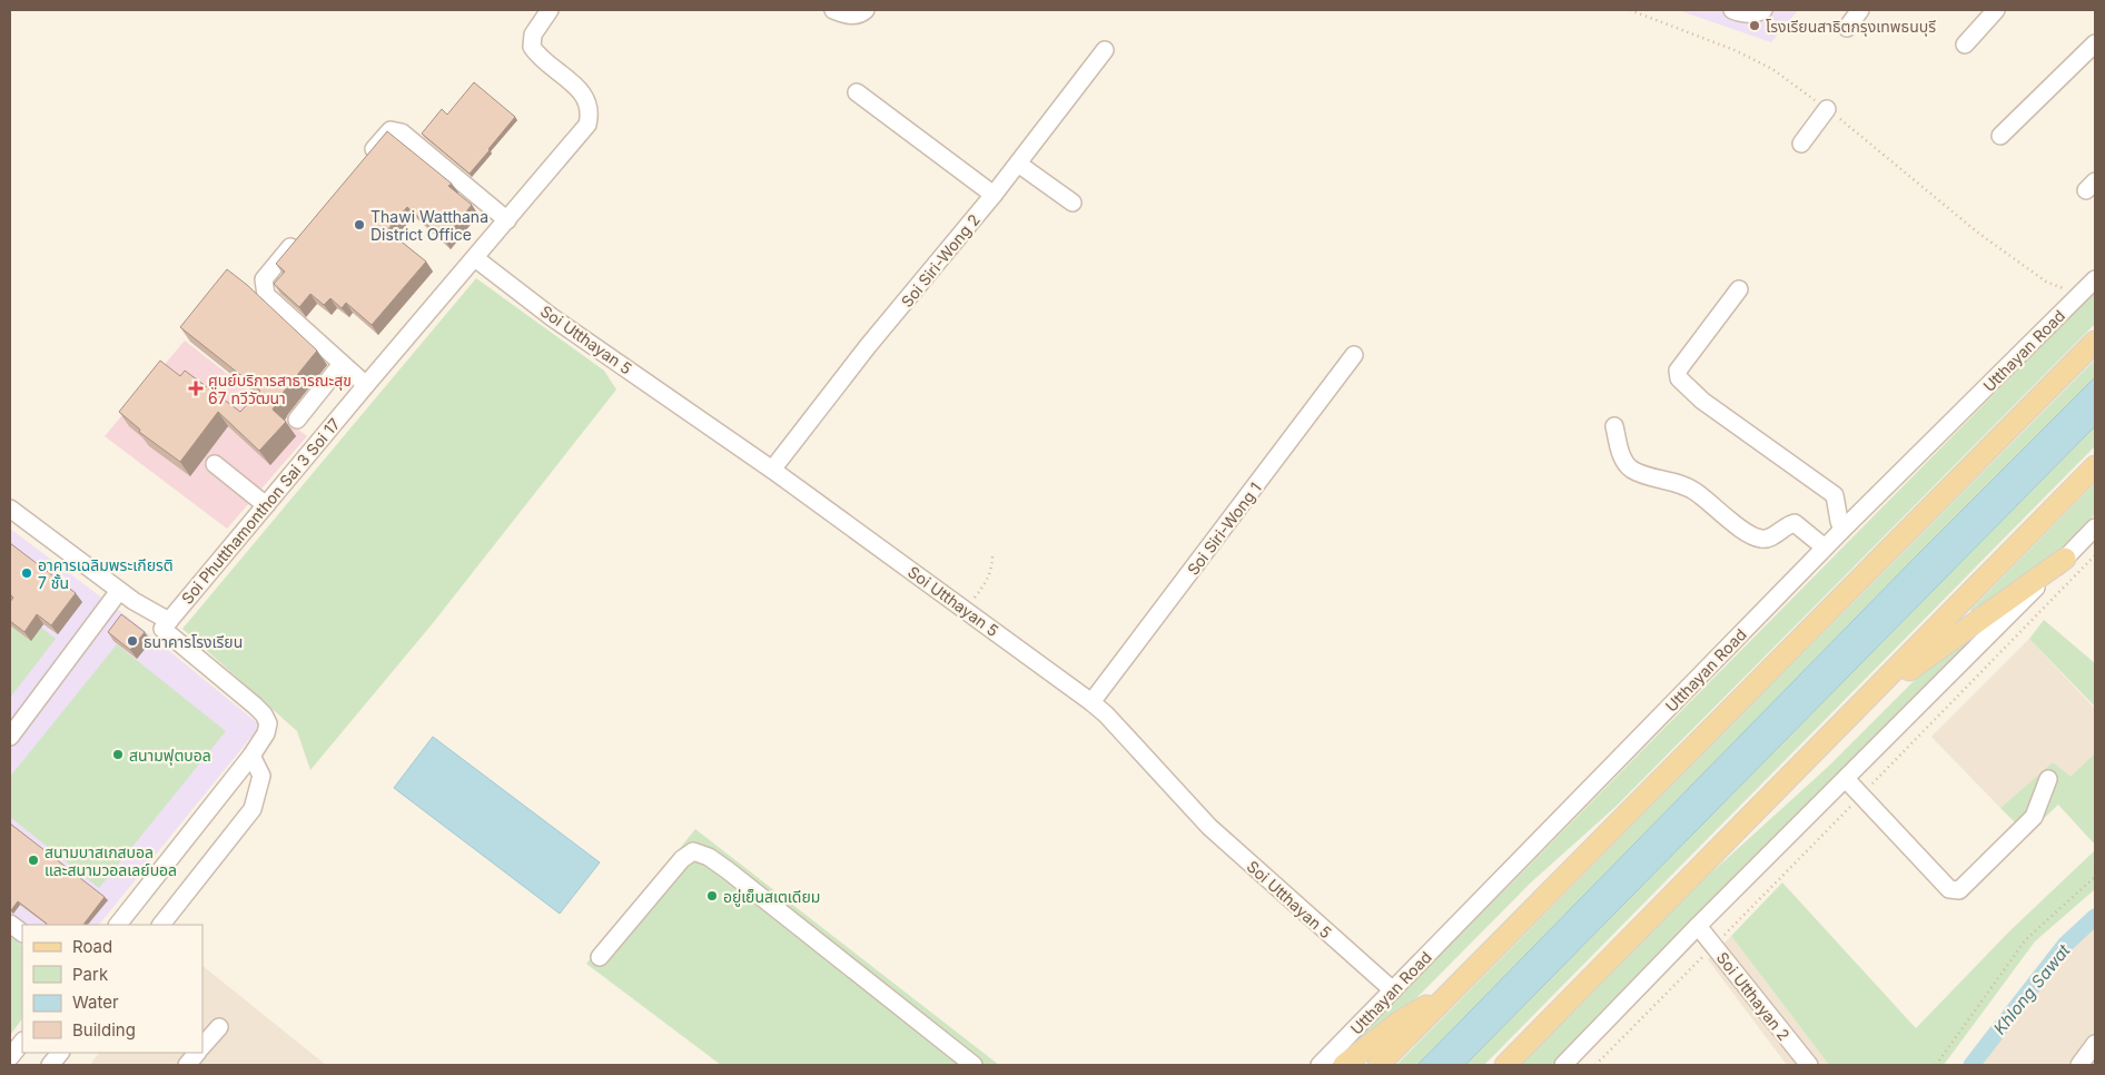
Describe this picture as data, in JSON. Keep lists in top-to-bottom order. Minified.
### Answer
{"streets":{"street":["Soi Siri-Wong 2","Soi Utthayan 5","Utthayan Road","Soi Phutthamonthon Sai 3 Soi 17","Soi Siri-Wong 1","Soi Utthayan 2"]},"crossings":[["Soi Siri-Wong 2","Soi Utthayan 5"],["Soi Utthayan 5","Utthayan Road"],["Soi Utthayan 5","Soi Phutthamonthon Sai 3 Soi 17"],["Soi Utthayan 5","Soi Siri-Wong 1"]],"water":["Khlong Sawat"],"places":{"other":["โรงเรียนสาธิตกรุงเทพธนบุรี","Thawi Watthana District Office","อาคารเฉลิมพระเกียรติ 7 ชั้น","ธนาคารโรงเรียน","สนามฟุตบอล","สนามบาสเกสบอล และสนามวอลเลย์บอล","อยู่เย็นสเตเดียม"],"health":["ศูนย์บริการสาธารณะสุข 67 ทวีวัฒนา"]},"legend":["Road","Park","Water","Building"]}
